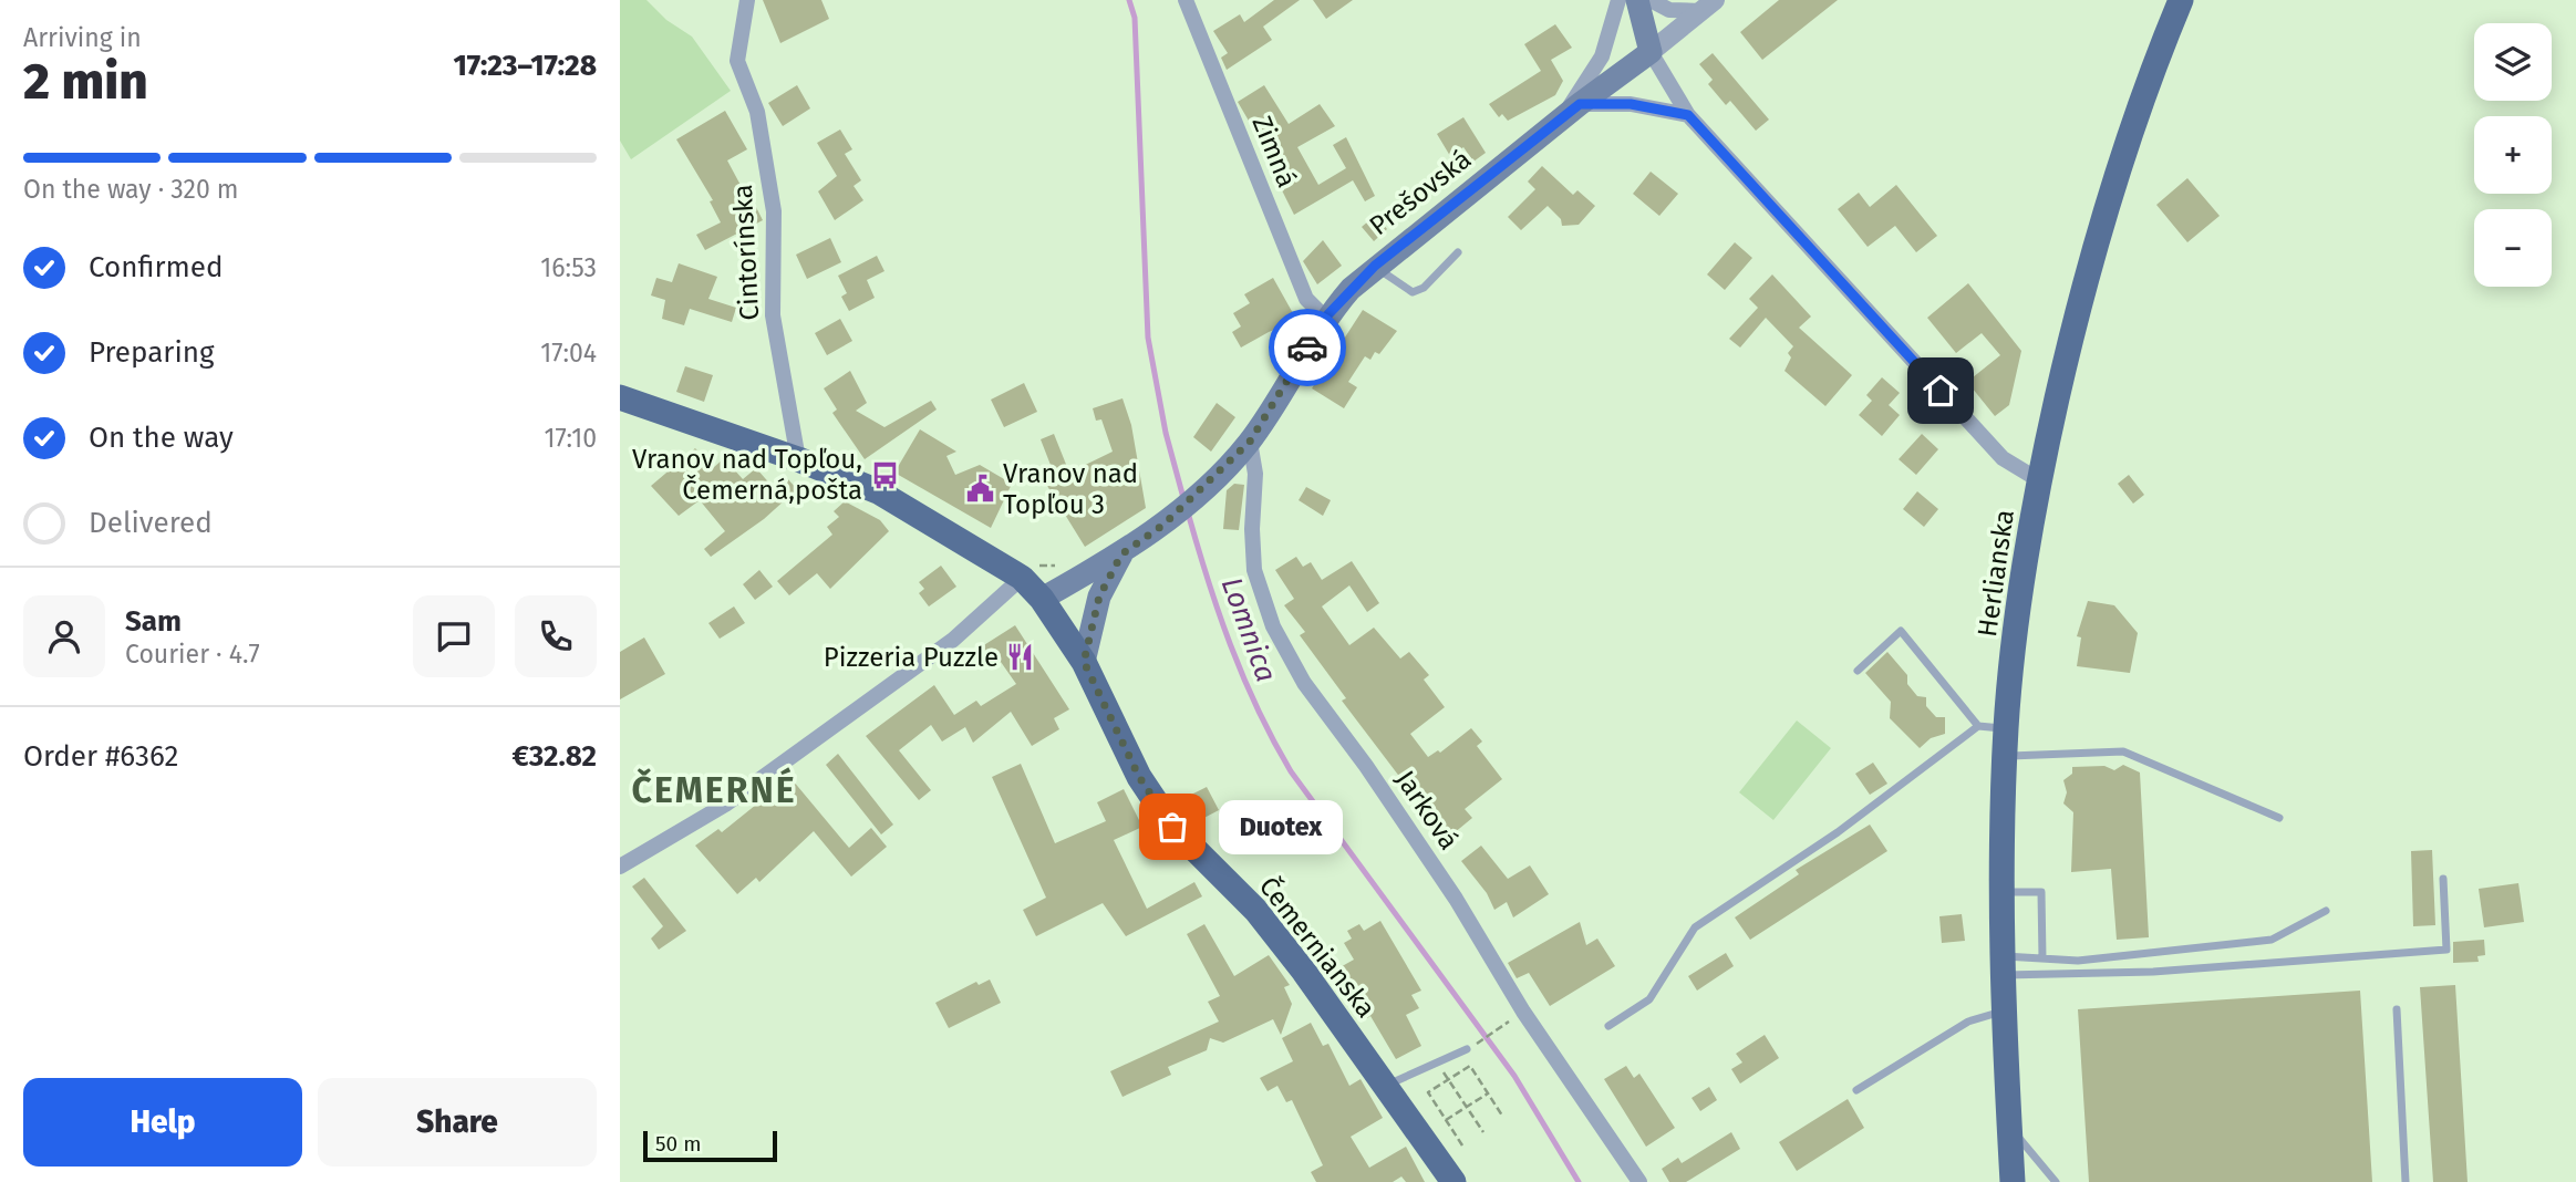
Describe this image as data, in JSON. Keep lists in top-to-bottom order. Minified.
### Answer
{"streets":{"main road":["Prešovská","Herlianska","Čemernianska"],"street":["Zimná","Cintorínska","Jarková"]},"crossings":[["Zimná","Prešovská"],["Prešovská","Herlianska"],["Prešovská","Jarková"],["Prešovská","Čemernianska"],["Cintorínska","Čemernianska"]],"districts":["ČEMERNÉ"],"water":["Lomnica"],"places":{"bus stop":["Vranov nad Topľou, Čemerná,pošta"],"public building":["Vranov nad Topľou 3"],"restaurant":["Pizzeria Puzzle"],"other":["Duotex"]},"scale_bar":"50 m","page":{"heading":["2 min","Arriving in","17:23–17:28"],"panel":["Sam","Courier · 4.7","Order #6362","€32.82"],"map_buttons":["+","−"],"bar":"On the way · 320 m","list":[["Confirmed","16:53"],["Preparing","17:04"],["On the way","17:10"],"Delivered"],"bubble":"Duotex","buttons":["Help","Share"],"scale":"50 m"}}
